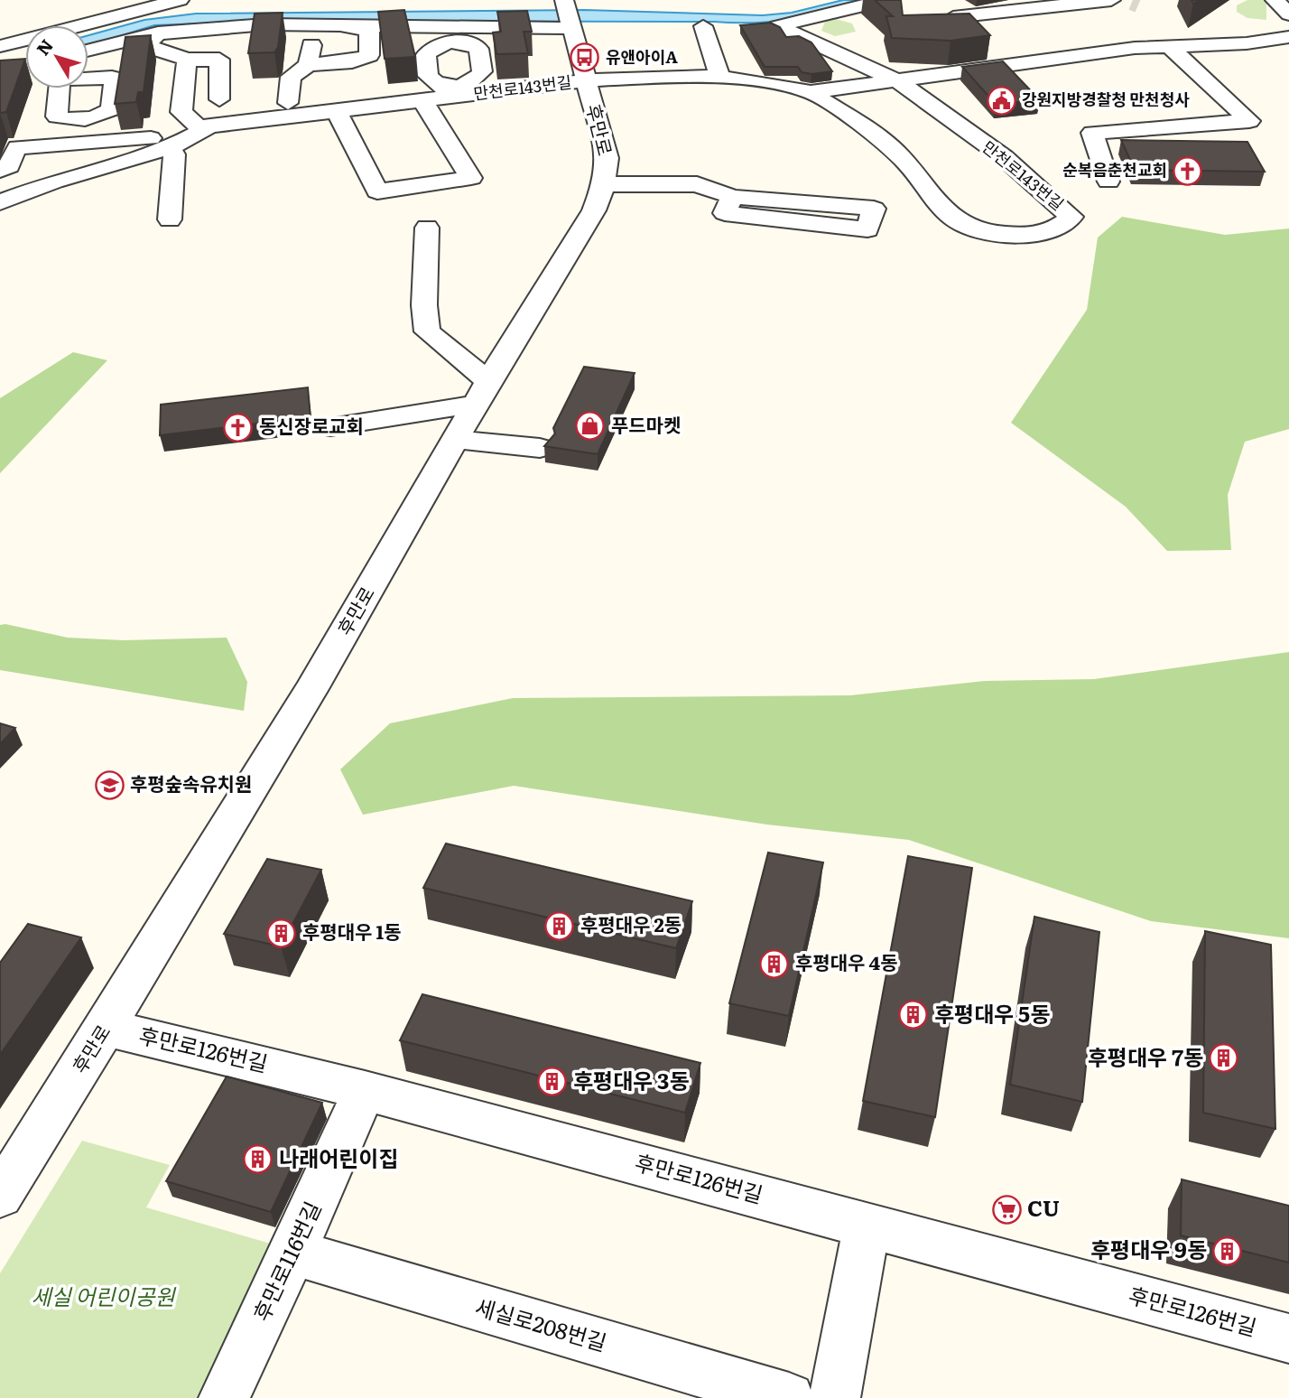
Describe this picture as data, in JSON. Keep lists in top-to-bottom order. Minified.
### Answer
{"streets":{"street":["만천로143번길","후만로","후만로126번길","후만로116번길","세실로208번길"]},"crossings":[["만천로143번길","후만로"],["후만로","후만로126번길"],["후만로126번길","후만로116번길"],["후만로116번길","세실로208번길"]],"parks":["세실 어린이공원"],"places":{"bus stop":["유앤아이A"],"public building":["강원지방경찰청 만천청사"],"church":["순복음춘천교회","동신장로교회"],"shop":["푸드마켓"],"school or university":["후평숲속유치원"],"building":["후평대우 2동","후평대우 1동","후평대우 4동","후평대우 5동","후평대우 7동","후평대우 3동","나래어린이집","후평대우 9동"],"supermarket":["CU"]},"north":"top left"}
